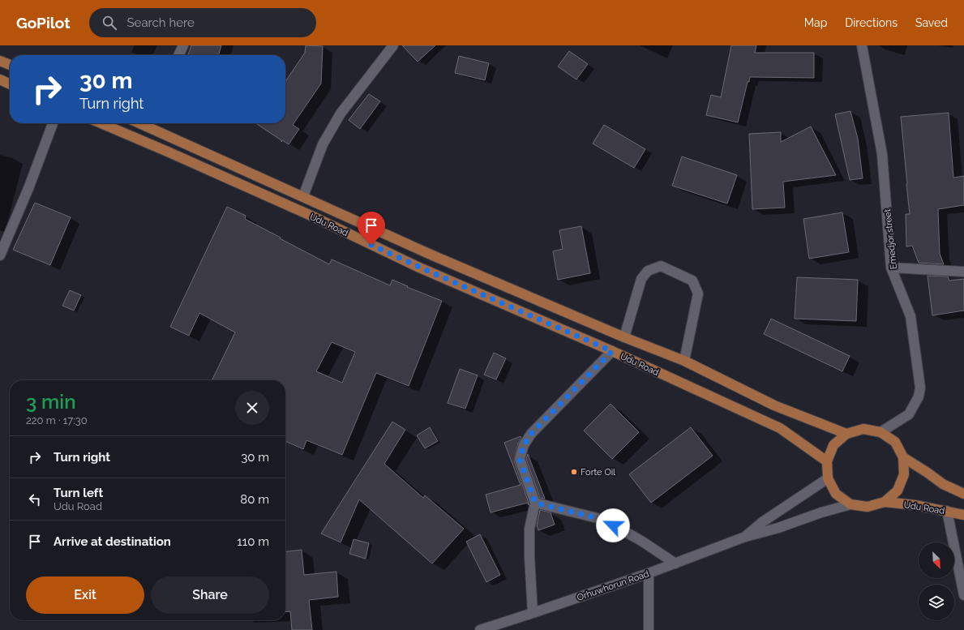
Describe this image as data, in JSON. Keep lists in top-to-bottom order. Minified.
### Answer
{"streets":{"main road":["Udu Road"],"street":["Emedjor street","Orhuwhorun Road"]},"crossings":[["Udu Road","Emedjor street"],["Udu Road","Orhuwhorun Road"],["Emedjor street","Orhuwhorun Road"]],"places":["Forte Oil"],"north":"bottom right","page":{"header":"GoPilot","search":"Search here","nav":["Map","Directions","Saved"],"turn":["30 m","Turn right"],"heading":["3 min","220 m · 17:30"],"list":[{"name":"Turn right","value":"30 m"},{"name":"Turn left","note":"Udu Road","value":"80 m"},{"name":"Arrive at destination","value":"110 m"}],"buttons":["Exit","Share"]}}
